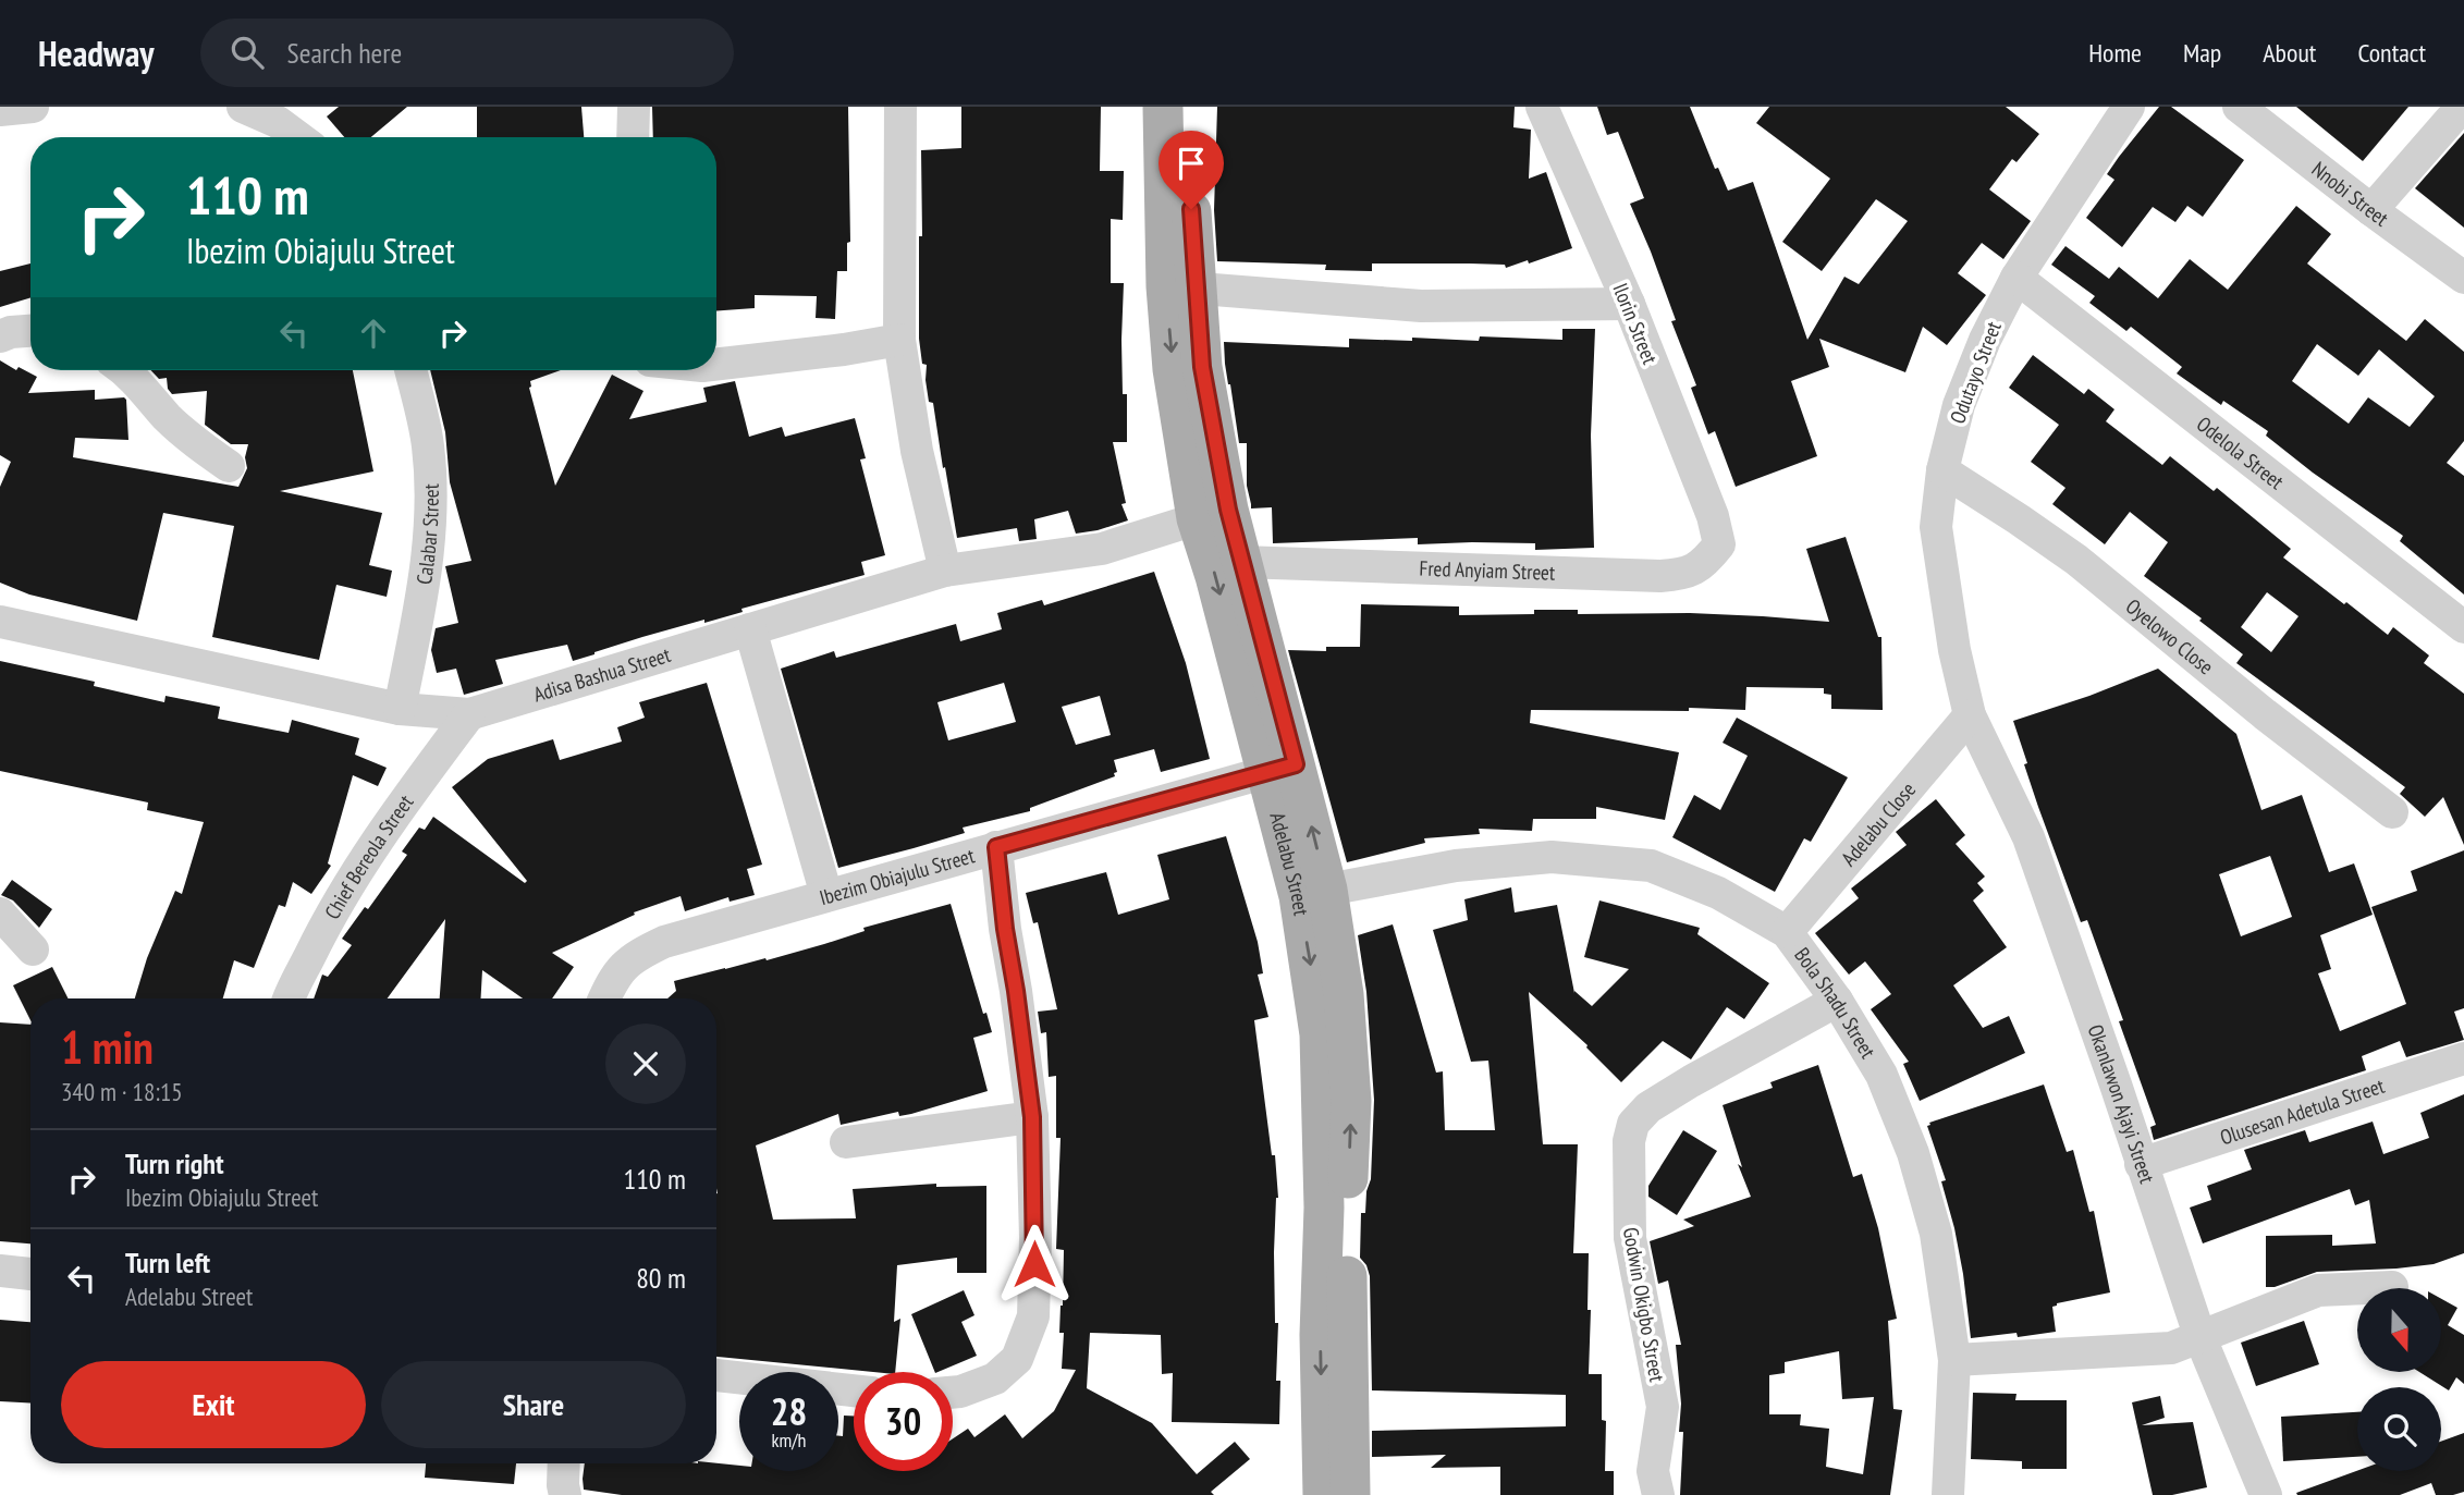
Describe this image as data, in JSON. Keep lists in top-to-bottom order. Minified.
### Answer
{"streets":{"main road":["Adelabu Street"],"street":["Nnobi Street","Ilorin Street","Odutayo Street","Odelola Street","Calabar Street","Fred Anyiam Street","Oyelowo Close","Adisa Bashua Street","Adelabu Close","Chief Bereola Street","Ibezim Obiajulu Street","Bola Shadu Street","Okanlawon Ajayi Street","Olusesan Adetula Street","Godwin Okigbo Street"]},"crossings":[["Ilorin Street","Fred Anyiam Street"],["Odutayo Street","Odelola Street"],["Odutayo Street","Oyelowo Close"],["Odutayo Street","Adelabu Close"],["Odutayo Street","Okanlawon Ajayi Street"],["Calabar Street","Adisa Bashua Street"],["Fred Anyiam Street","Adelabu Street"],["Adisa Bashua Street","Chief Bereola Street"],["Adisa Bashua Street","Adelabu Street"],["Adelabu Close","Bola Shadu Street"],["Adelabu Close","Okanlawon Ajayi Street"],["Adelabu Street","Ibezim Obiajulu Street"],["Adelabu Street","Bola Shadu Street"],["Bola Shadu Street","Godwin Okigbo Street"],["Okanlawon Ajayi Street","Olusesan Adetula Street"]],"north":"bottom","page":{"header":"Headway","search":"Search here","nav":["Home","Map","About","Contact"],"turn":["110 m","Ibezim Obiajulu Street"],"heading":["1 min","340 m · 18:15"],"list":[{"name":"Turn right","note":"Ibezim Obiajulu Street","value":"110 m"},{"name":"Turn left","note":"Adelabu Street","value":"80 m"}],"buttons":["Exit","Share"],"speed":"28 km/h","limit":"30"}}
